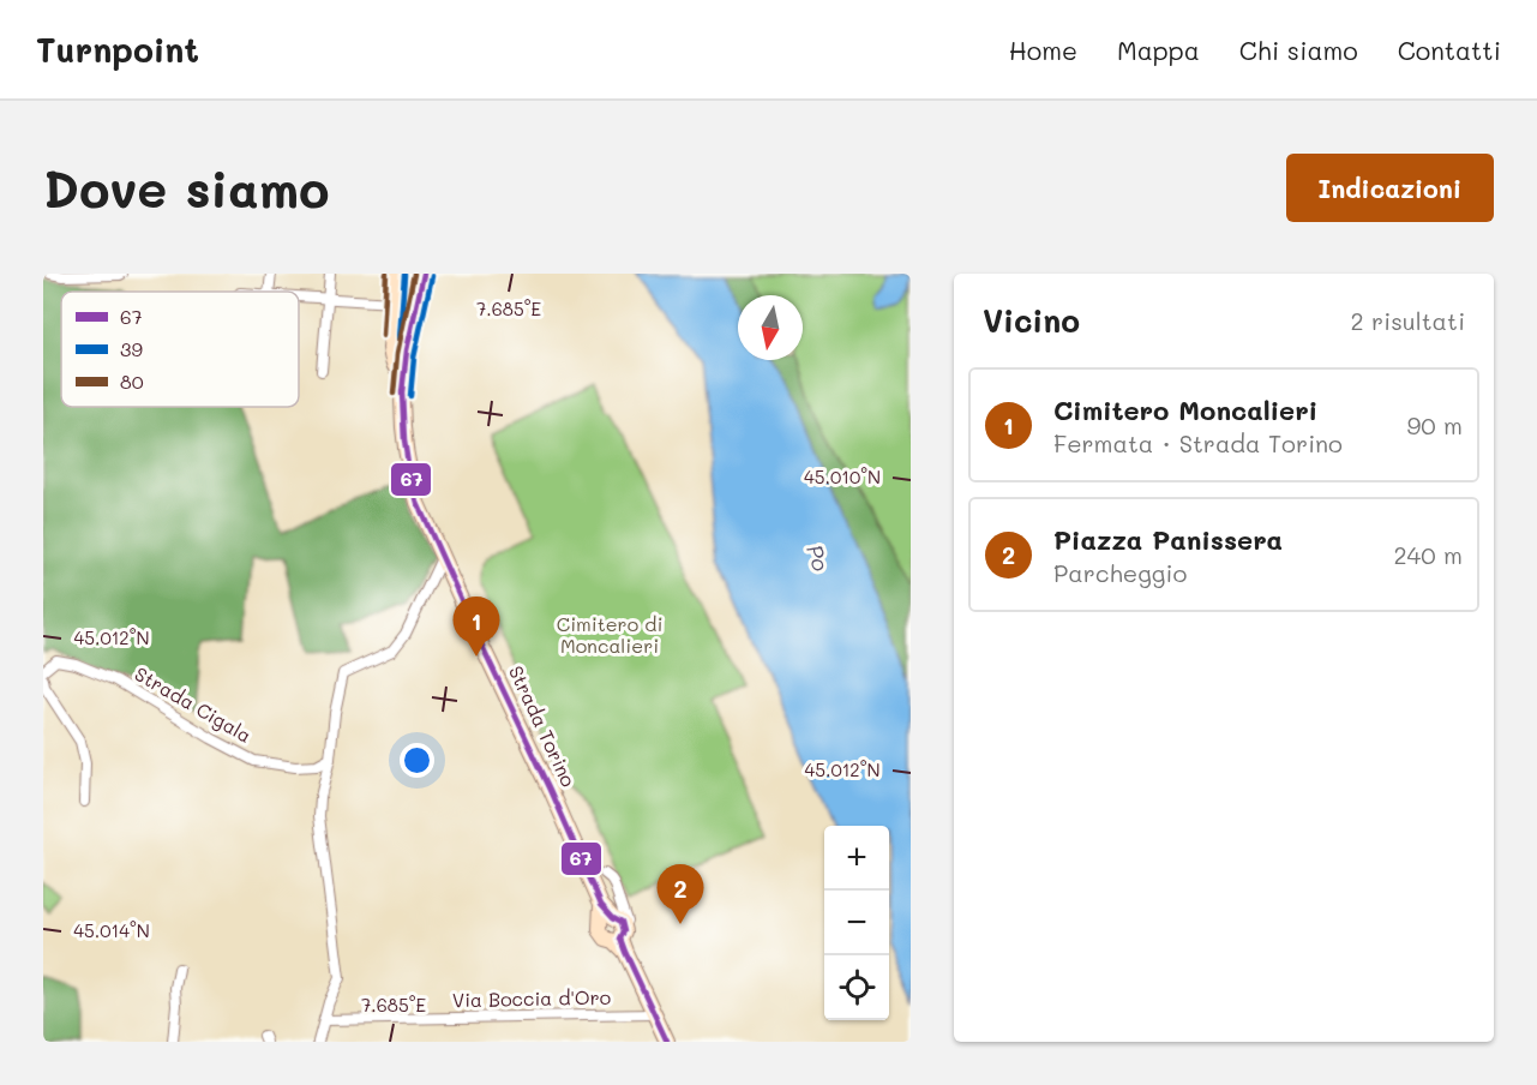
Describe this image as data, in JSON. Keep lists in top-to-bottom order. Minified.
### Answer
{"streets":{"main road":["Strada Torino"],"street":["Strada Cigala","Via Boccia d'Oro"]},"crossings":[["Strada Torino","Via Boccia d'Oro"]],"water":["Po"],"parks":["Cimitero di Moncalieri"],"lines":["transit line 67","transit line 80","transit line 39"],"legend":["67","39","80"],"north":"bottom","page":{"header":"Turnpoint","nav":["Home","Mappa","Chi siamo","Contatti"],"buttons":"Indicazioni","title":"Dove siamo","heading":["Vicino","2 risultati"],"list":[{"mark":"1","name":"Cimitero Moncalieri","note":"Fermata · Strada Torino","value":"90 m"},{"mark":"2","name":"Piazza Panissera","note":"Parcheggio","value":"240 m"}],"pins":["1","2"],"map_buttons":["+","−"]},"coordinates":["7.685°E","45.010°N","45.012°N","45.014°N"]}
